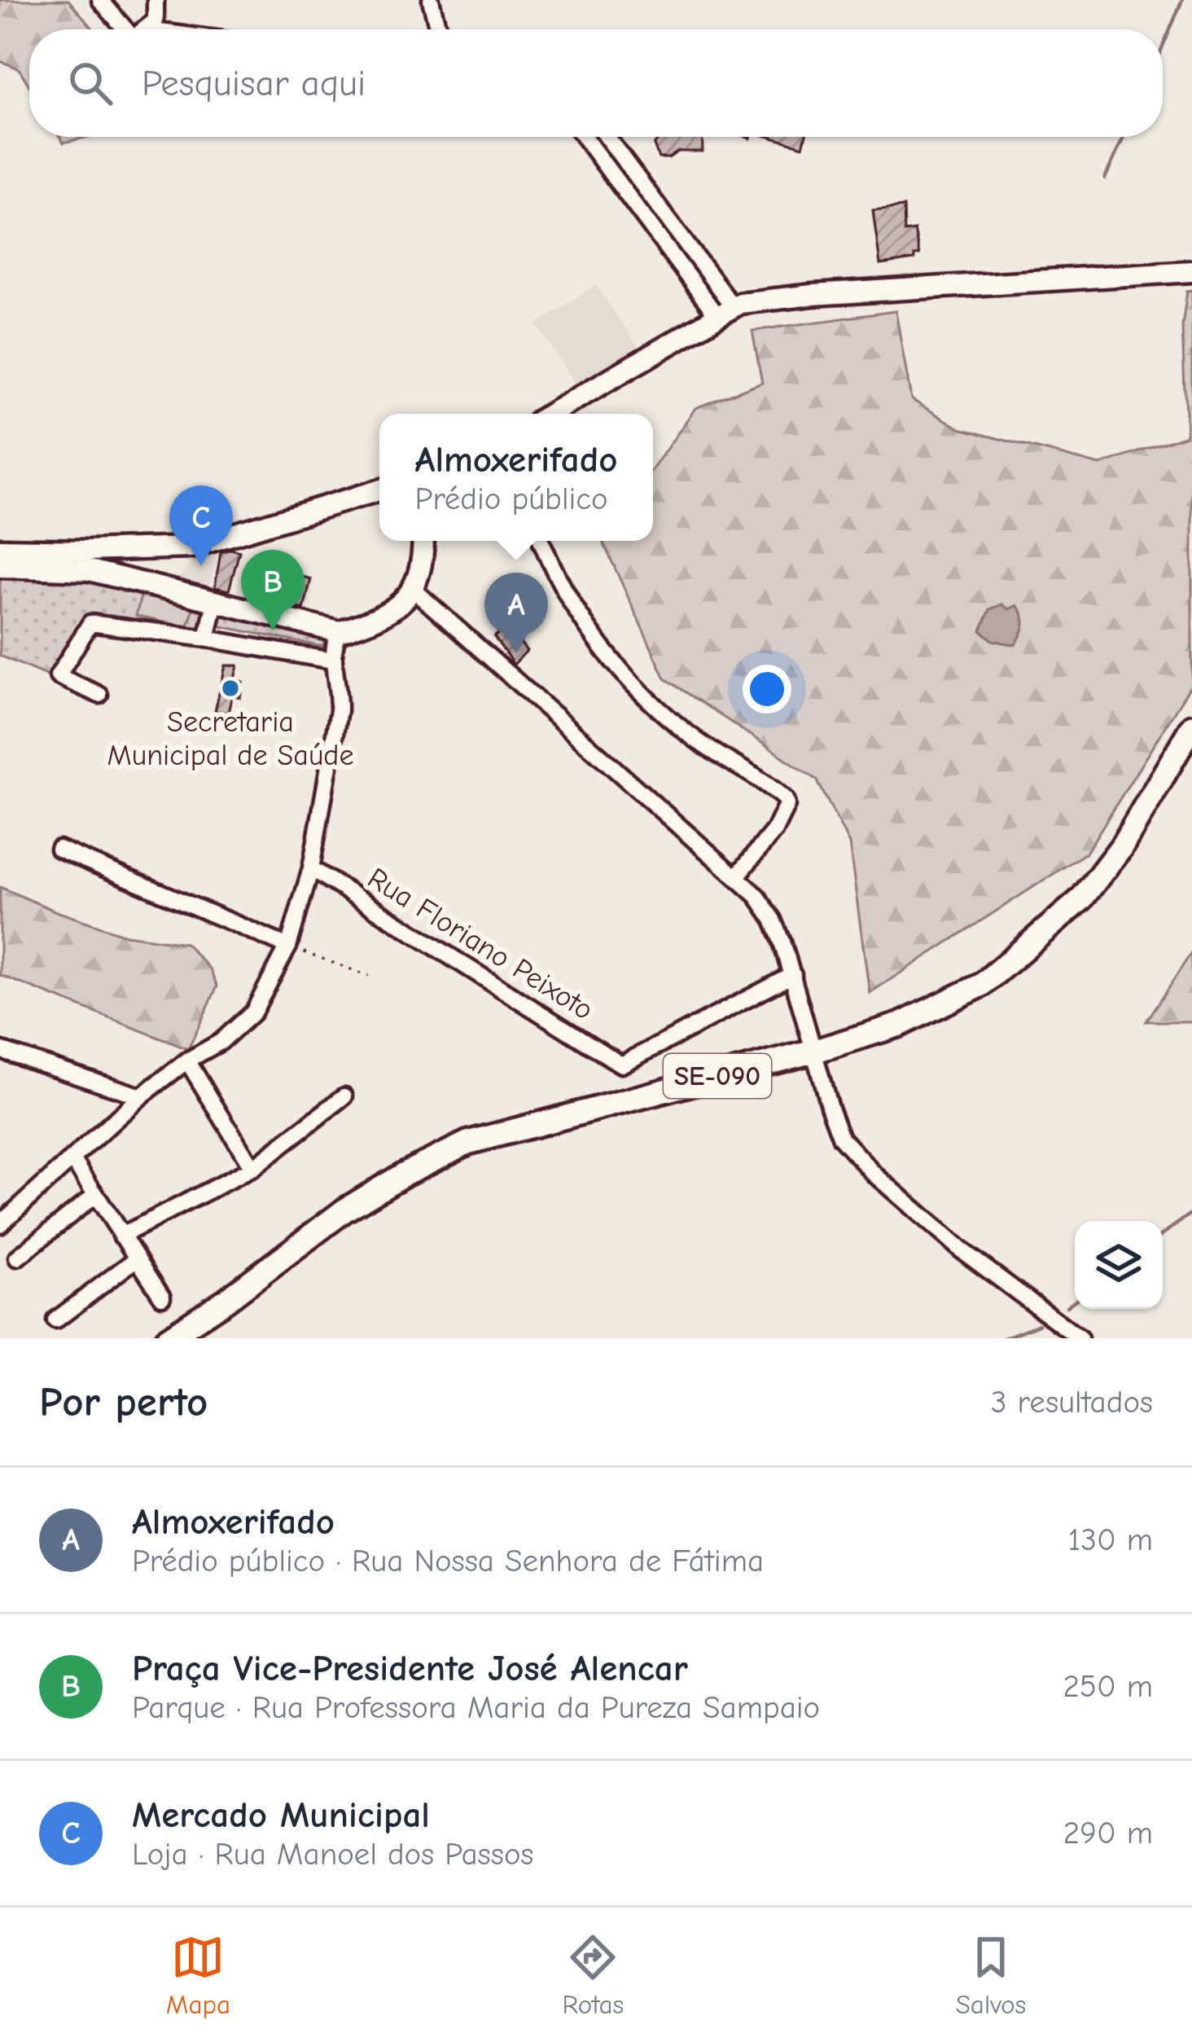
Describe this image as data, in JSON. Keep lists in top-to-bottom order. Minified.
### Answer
{"streets":{"main road":["SE-090"],"street":["Rua Floriano Peixoto"]},"places":["Secretaria Municipal de Saúde"],"page":{"search":"Pesquisar aqui","popup":["Almoxerifado","Prédio público"],"pins":["C","B","A"],"heading":["Por perto","3 resultados"],"list":[{"mark":"A","name":"Almoxerifado","note":"Prédio público · Rua Nossa Senhora de Fátima","value":"130 m"},{"mark":"B","name":"Praça Vice-Presidente José Alencar","note":"Parque · Rua Professora Maria da Pureza Sampaio","value":"250 m"},{"mark":"C","name":"Mercado Municipal","note":"Loja · Rua Manoel dos Passos","value":"290 m"}],"nav":["Mapa","Rotas","Salvos"]}}
